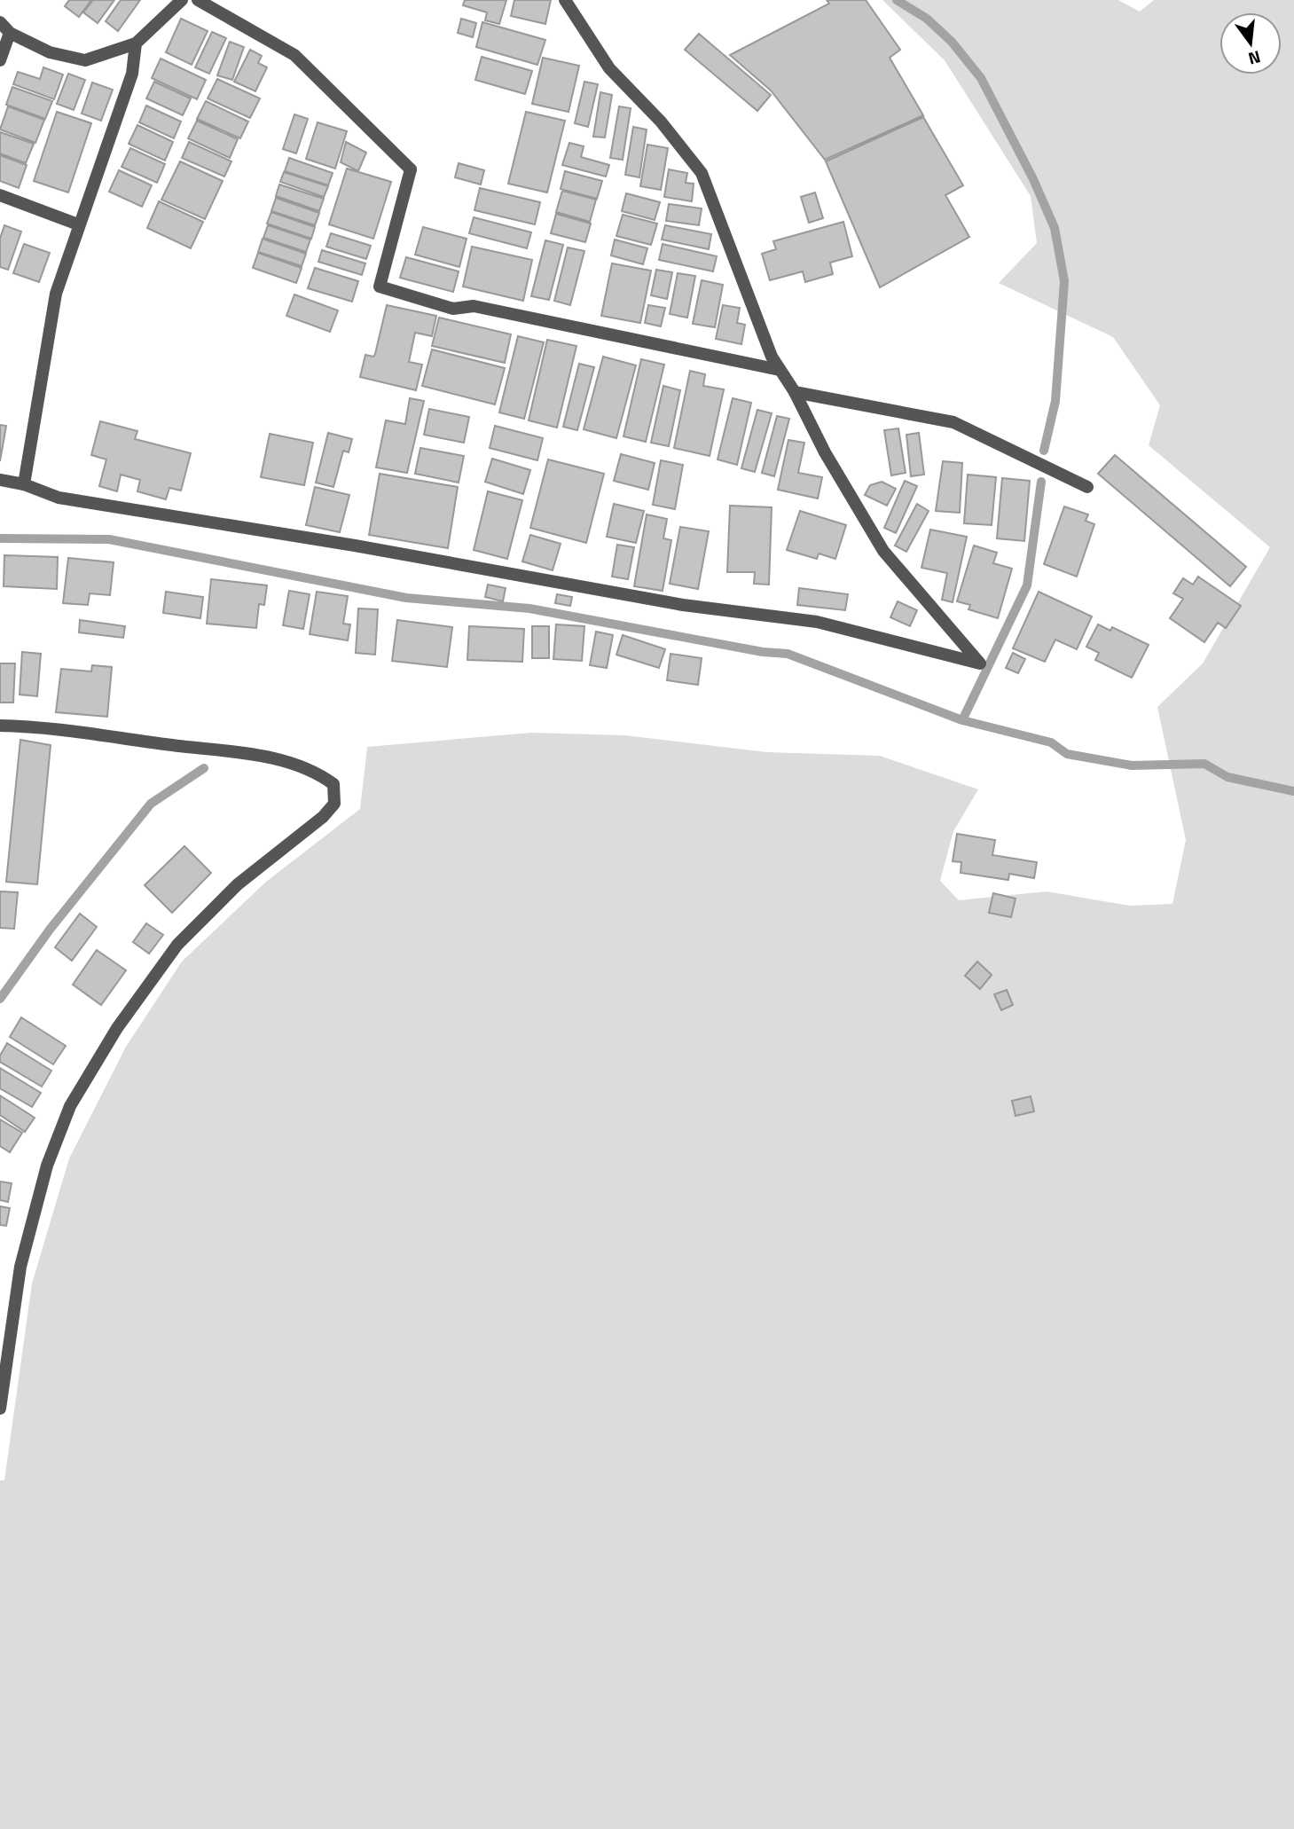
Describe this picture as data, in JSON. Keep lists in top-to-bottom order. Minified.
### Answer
{"north":"bottom"}
